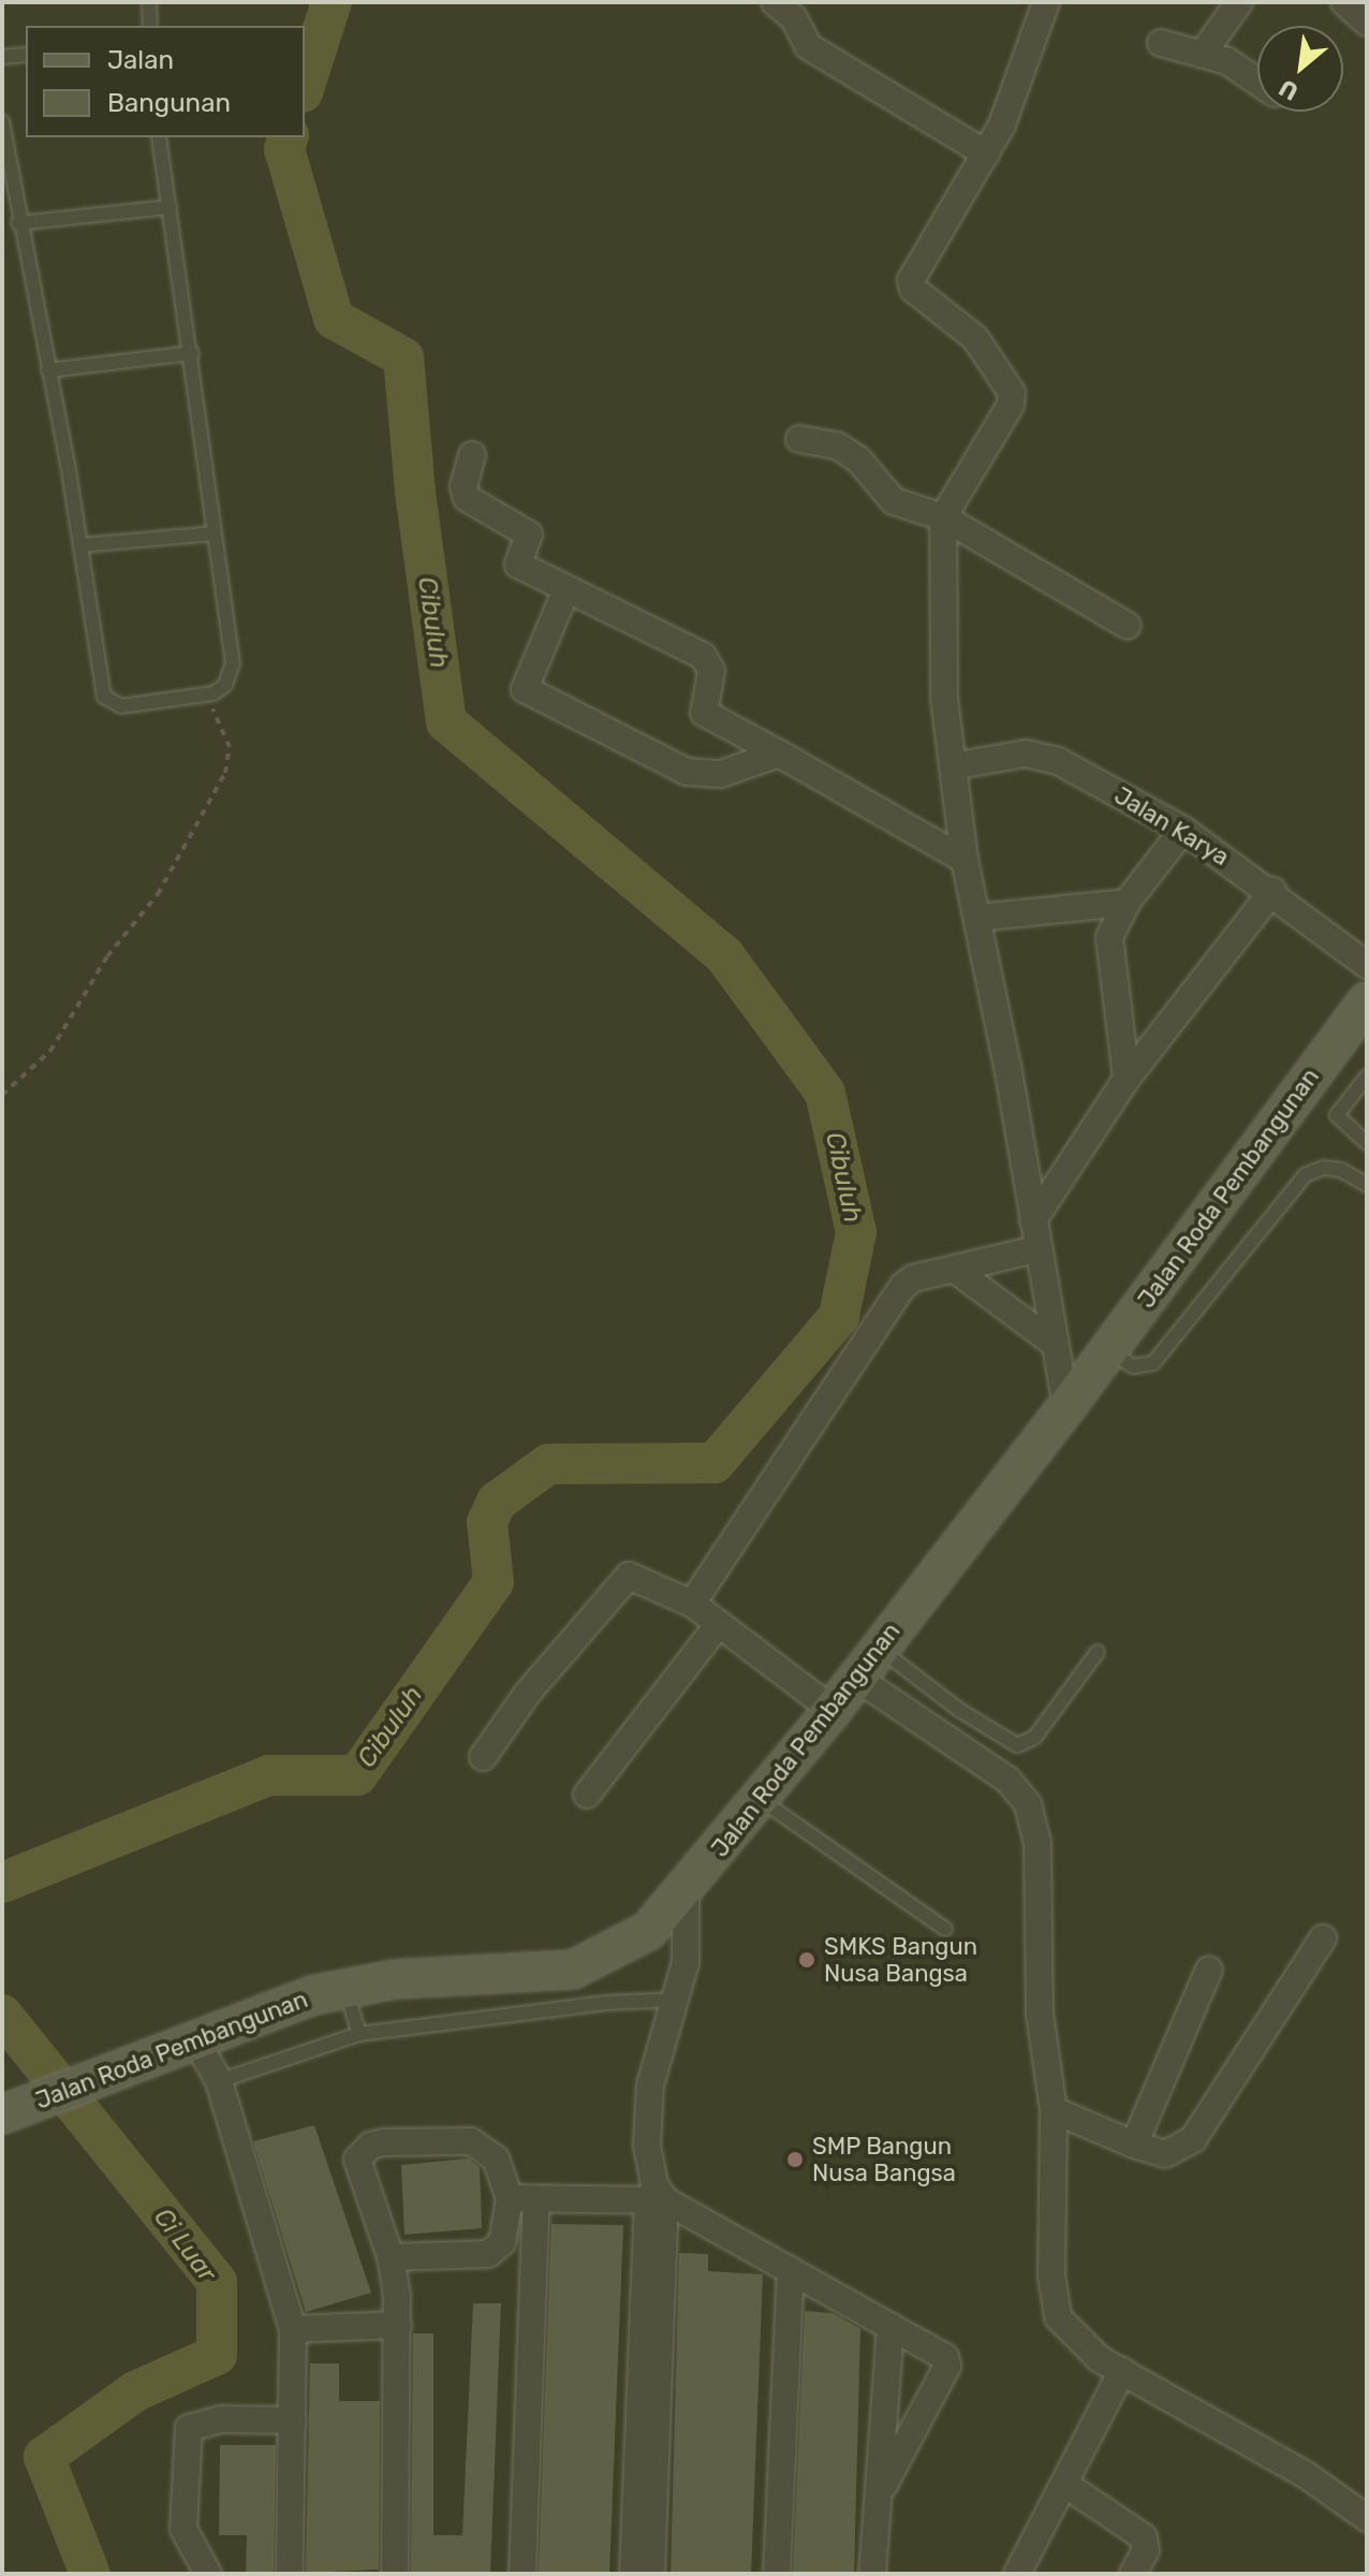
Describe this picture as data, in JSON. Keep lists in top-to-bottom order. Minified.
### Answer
{"streets":{"street":["Jalan Karya","Jalan Roda Pembangunan"]},"water":["Cibuluh","Ci Luar"],"places":["SMKS Bangun Nusa Bangsa","SMP Bangun Nusa Bangsa"],"legend":["Jalan","Bangunan"],"north":"bottom left"}
